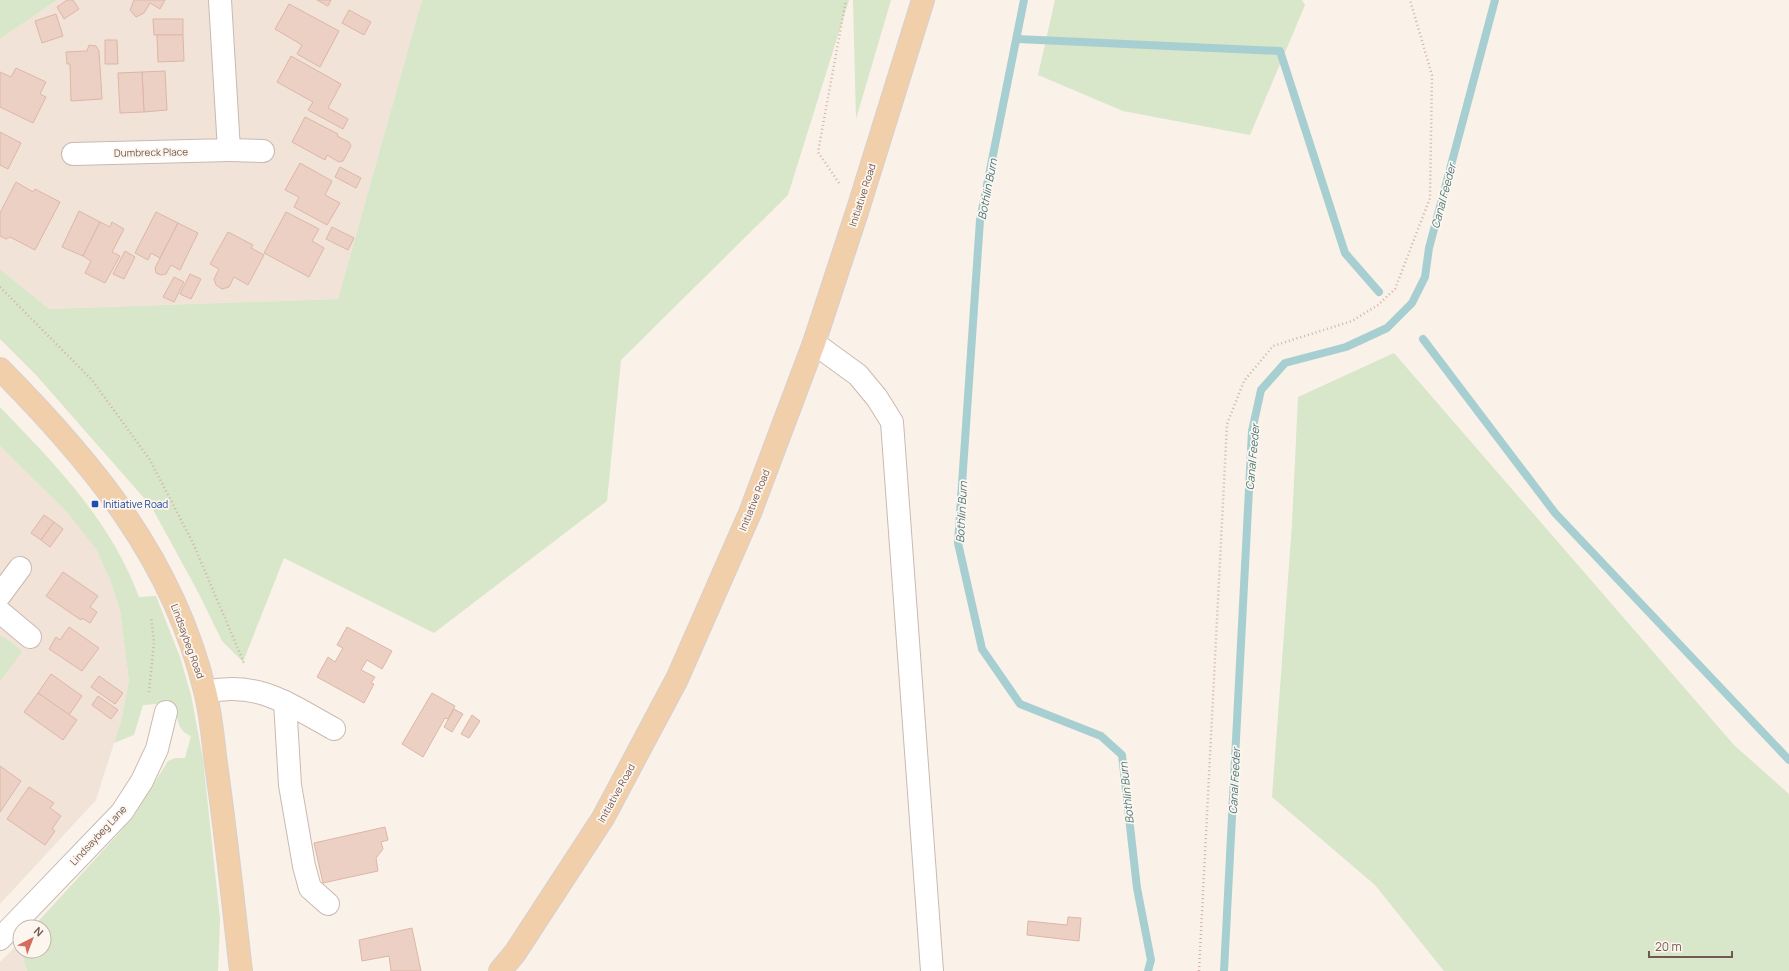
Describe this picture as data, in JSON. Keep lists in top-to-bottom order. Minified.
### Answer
{"streets":{"main road":["Initiative Road","Lindsaybeg Road"],"street":["Dumbreck Place","Lindsaybeg Lane"]},"water":["Bothlin Burn","Canal Feeder"],"places":{"transit":["Initiative Road"]},"scale_bar":"20 m","north":"top right"}
